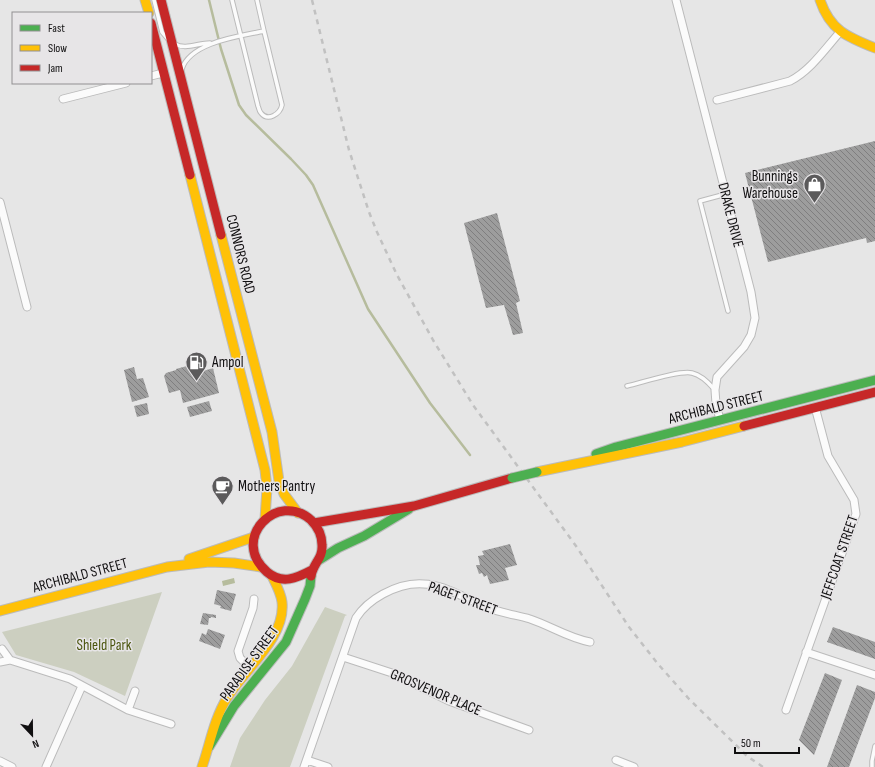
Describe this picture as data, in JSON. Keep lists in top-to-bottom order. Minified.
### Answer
{"streets":{"street":["DRAKE DRIVE","CONNORS ROAD","ARCHIBALD STREET","JEFFCOAT STREET","PAGET STREET","PARADISE STREET","GROSVENOR PLACE"]},"crossings":[["DRAKE DRIVE","ARCHIBALD STREET"],["CONNORS ROAD","ARCHIBALD STREET"],["CONNORS ROAD","PARADISE STREET"],["ARCHIBALD STREET","JEFFCOAT STREET"],["ARCHIBALD STREET","PARADISE STREET"],["PAGET STREET","GROSVENOR PLACE"]],"parks":["Shield Park"],"places":{"shop":["Bunnings Warehouse"],"fuel station":["Ampol"],"cafe":["Mothers Pantry"]},"legend":["Fast","Slow","Jam"],"scale_bar":"50 m","north":"bottom"}
